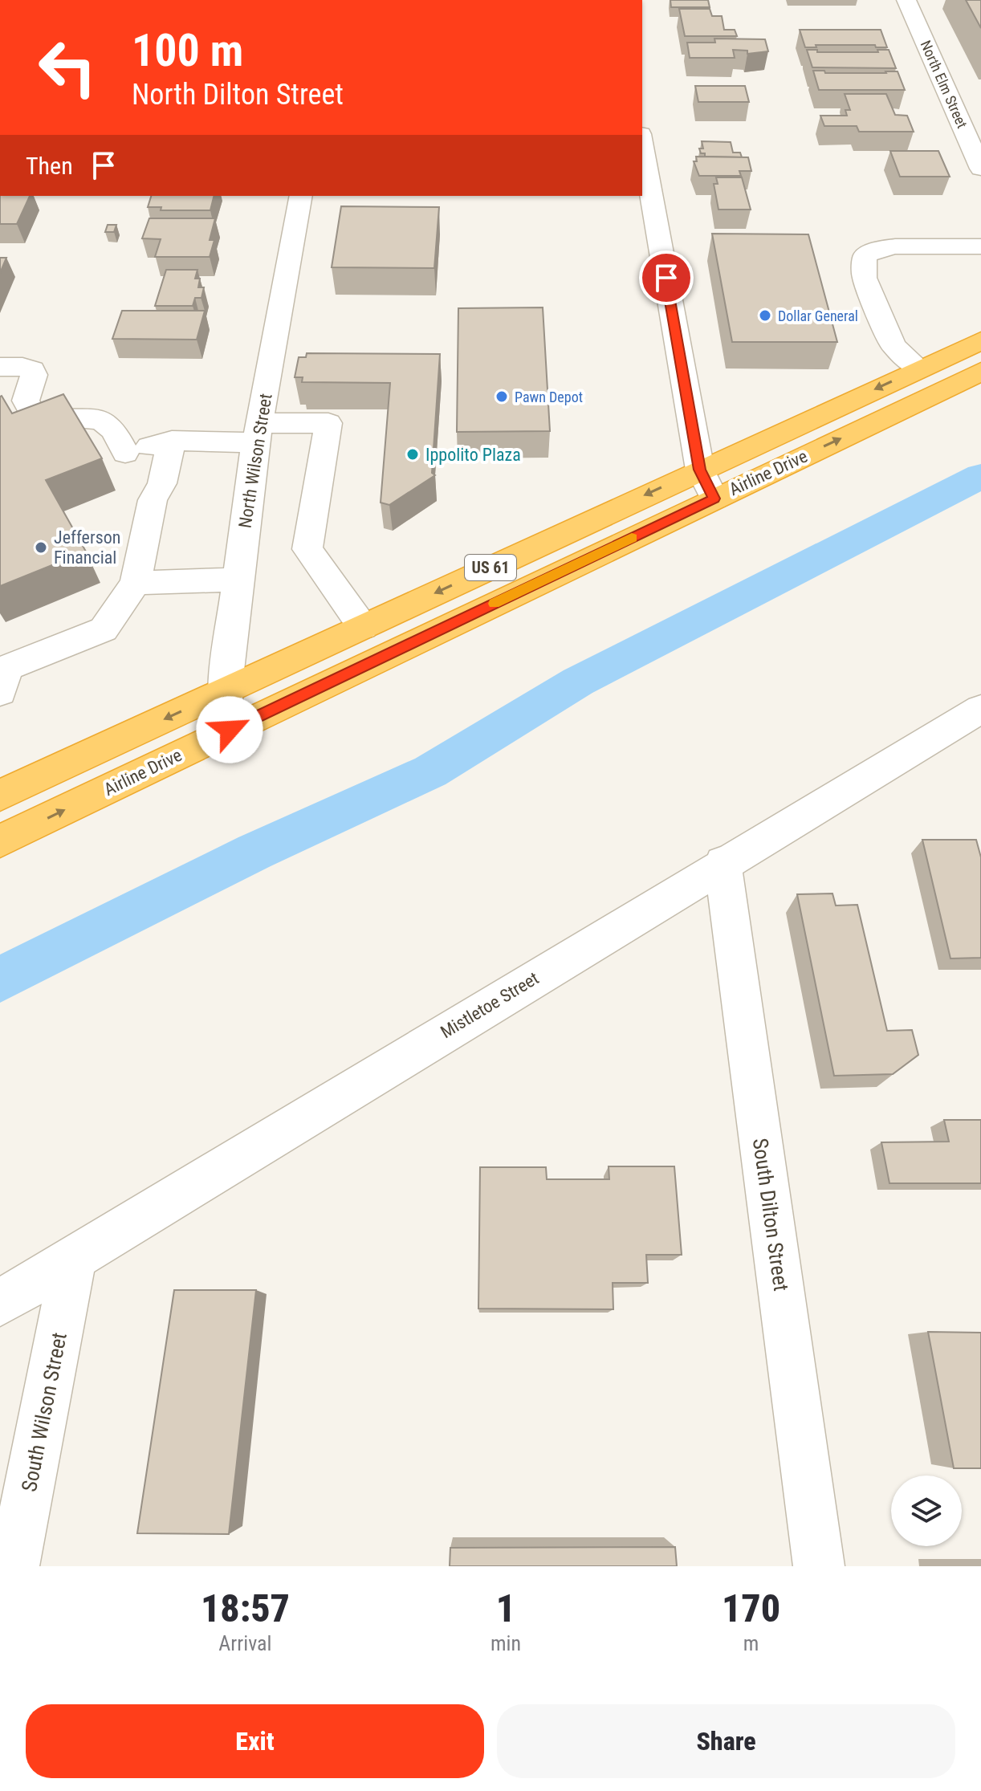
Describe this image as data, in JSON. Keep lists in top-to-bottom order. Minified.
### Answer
{"streets":{"highway":["Airline Drive","US 61"],"street":["North Elm Street","North Wilson Street","Mistletoe Street","South Dilton Street","South Wilson Street"]},"crossings":[["North Wilson Street","Airline Drive"],["Mistletoe Street","South Dilton Street"],["Mistletoe Street","South Wilson Street"]],"places":["Dollar General","Pawn Depot","Ippolito Plaza","Jefferson Financial"],"page":{"turn":["100 m","North Dilton Street"],"then":"Then","eta":["18:57","Arrival","1","min","170","m"],"buttons":["Exit","Share"]}}
